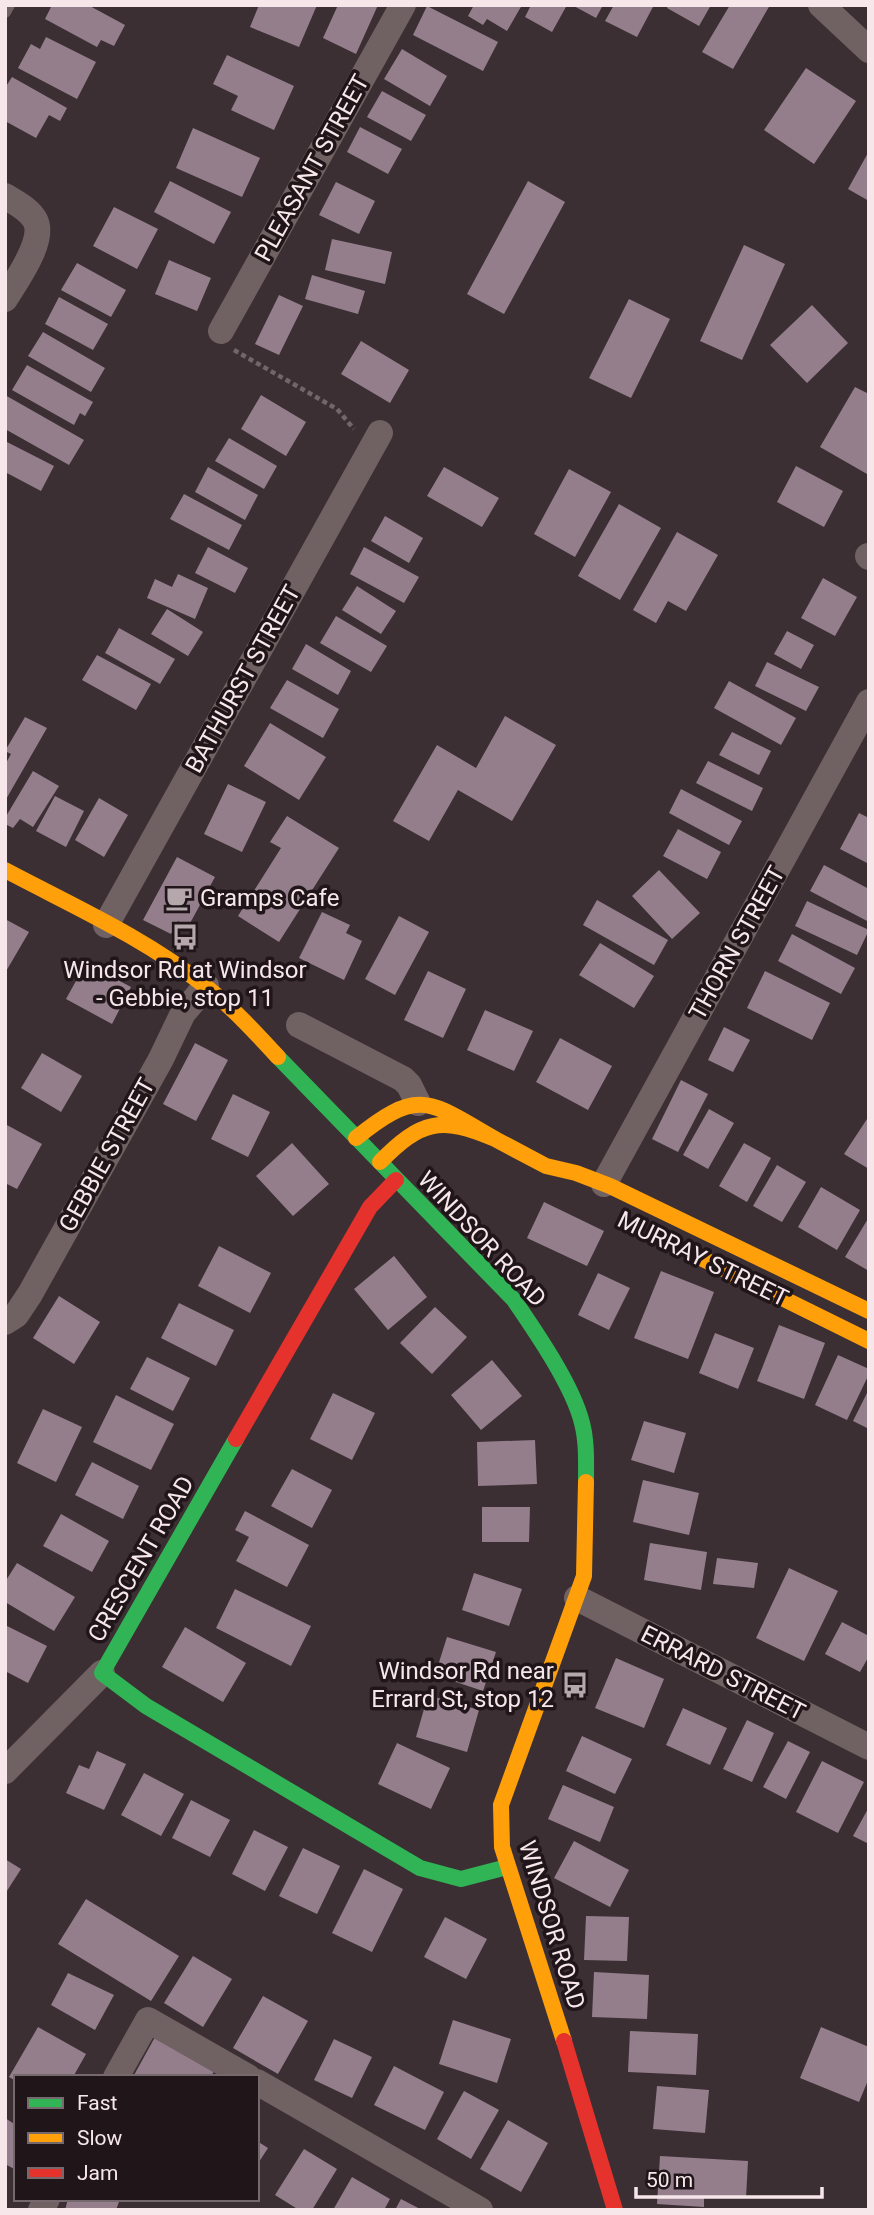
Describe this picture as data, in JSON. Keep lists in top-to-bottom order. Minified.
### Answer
{"streets":{"street":["PLEASANT STREET","BATHURST STREET","THORN STREET","GEBBIE STREET","WINDSOR ROAD","MURRAY STREET","CRESCENT ROAD","ERRARD STREET"]},"crossings":[["BATHURST STREET","WINDSOR ROAD"],["THORN STREET","MURRAY STREET"],["GEBBIE STREET","WINDSOR ROAD"],["WINDSOR ROAD","MURRAY STREET"],["WINDSOR ROAD","CRESCENT ROAD"],["WINDSOR ROAD","ERRARD STREET"]],"places":{"cafe":["Gramps Cafe"],"bus stop":["Windsor Rd at Windsor - Gebbie, stop 11","Windsor Rd near Errard St, stop 12"]},"legend":["Fast","Slow","Jam"],"scale_bar":"50 m"}
